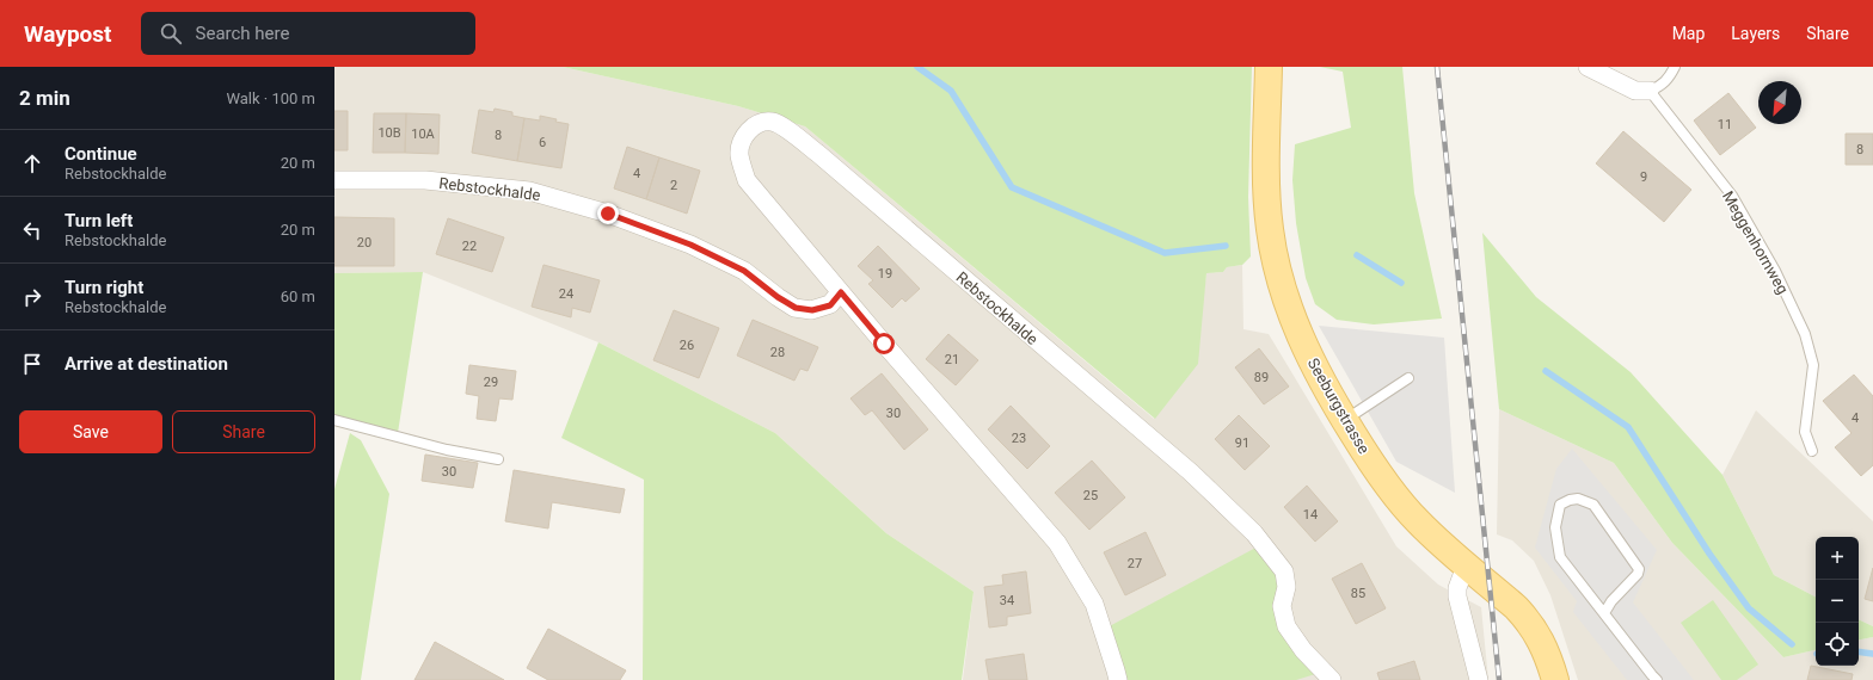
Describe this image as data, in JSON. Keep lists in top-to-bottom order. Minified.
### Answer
{"streets":{"main road":["Seeburgstrasse"],"street":["Rebstockhalde"],"lane":["Meggenhornweg"]},"house_numbers":["11","10B","10A","8","6","8","4","9","2","20","22","19","24","26","28","21","89","29","30","4","23","91","30","25","14","27","85","34"],"north":"bottom left","page":{"header":"Waypost","search":"Search here","nav":["Map","Layers","Share"],"heading":["2 min","Walk · 100 m"],"list":[["Continue","Rebstockhalde","20 m"],["Turn left","Rebstockhalde","20 m"],["Turn right","Rebstockhalde","60 m"],"Arrive at destination"],"buttons":["Save","Share"],"map_buttons":["+","−"]}}
